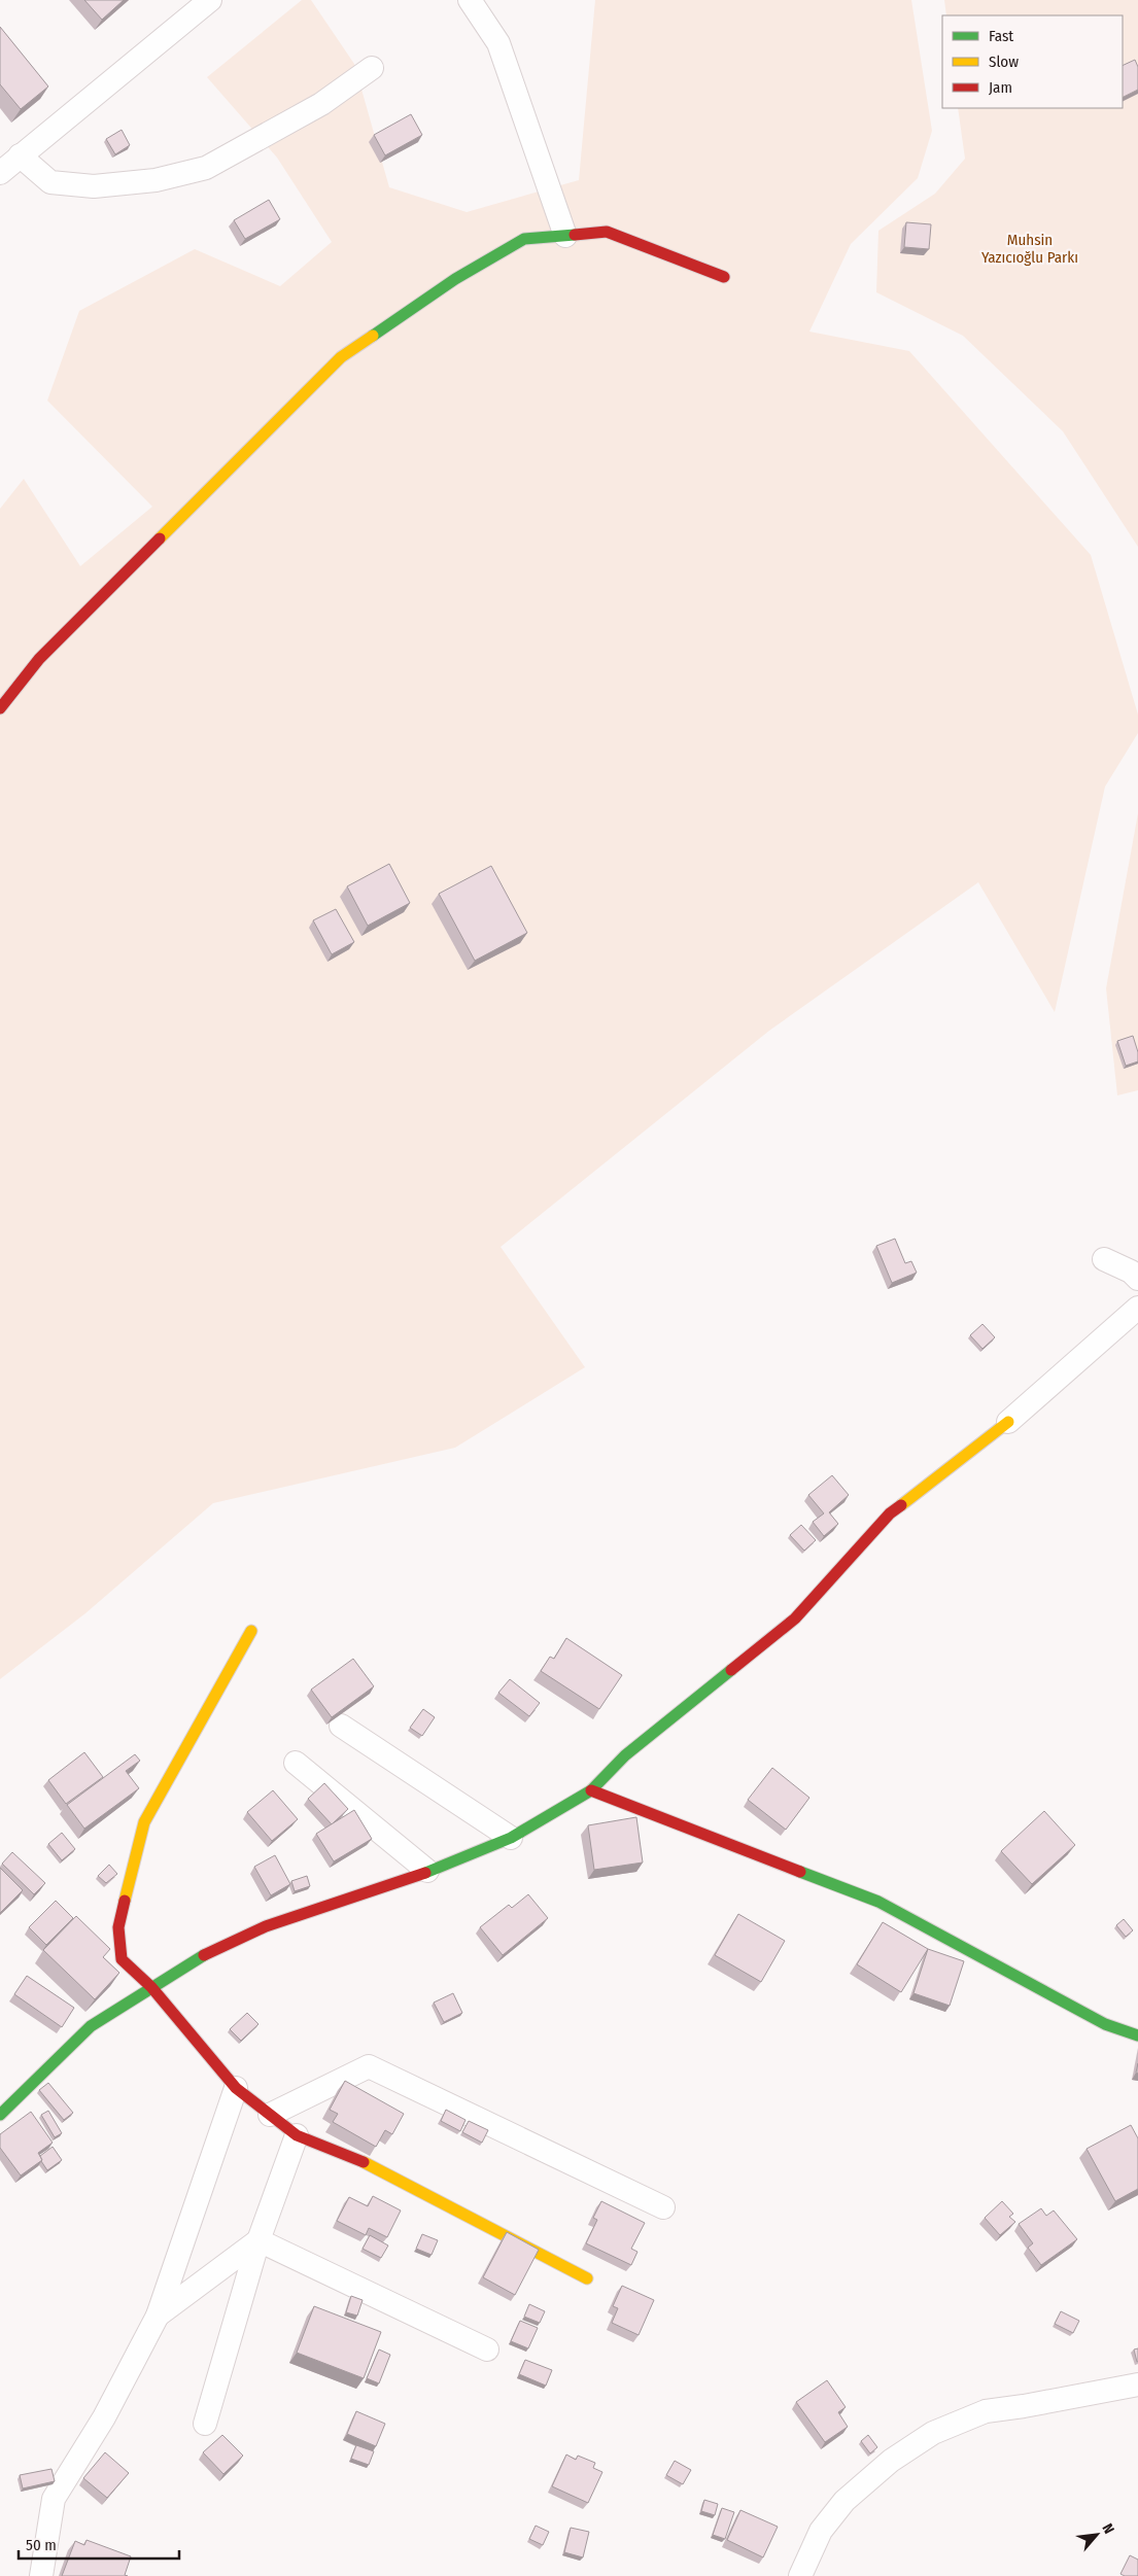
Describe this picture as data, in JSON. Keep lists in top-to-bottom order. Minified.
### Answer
{"parks":["Muhsin Yazıcıoğlu Parkı"],"legend":["Fast","Slow","Jam"],"scale_bar":"50 m","north":"top right"}
